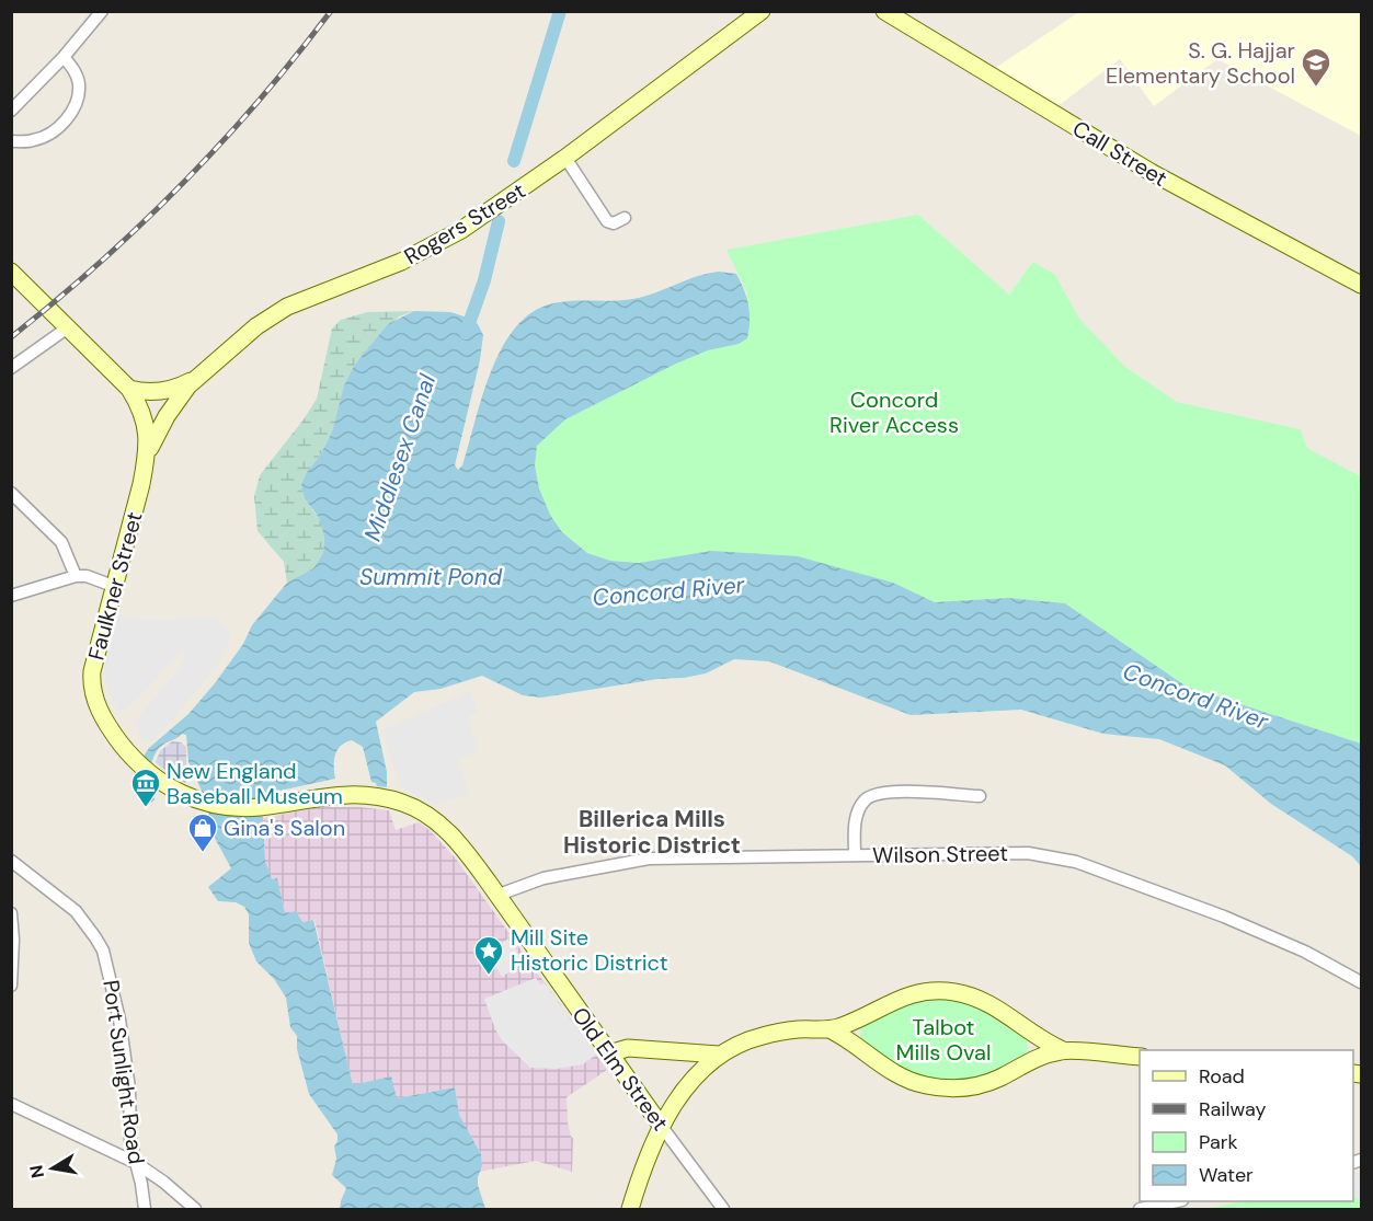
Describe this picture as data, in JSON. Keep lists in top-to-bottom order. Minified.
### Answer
{"streets":{"main road":["Call Street","Rogers Street","Faulkner Street","Old Elm Street"],"street":["Wilson Street","Port Sunlight Road"]},"crossings":[["Rogers Street","Faulkner Street"],["Faulkner Street","Old Elm Street"],["Wilson Street","Old Elm Street"]],"districts":["Billerica Mills Historic District"],"water":["Middlesex Canal","Summit Pond","Concord River"],"parks":["Concord River Access","Talbot Mills Oval"],"places":{"school or university":["S. G. Hajjar Elementary School"],"museum":["New England Baseball Museum"],"shop":["Gina's Salon"],"place":["Mill Site Historic District"]},"legend":["Road","Railway","Park","Water"],"north":"left"}
